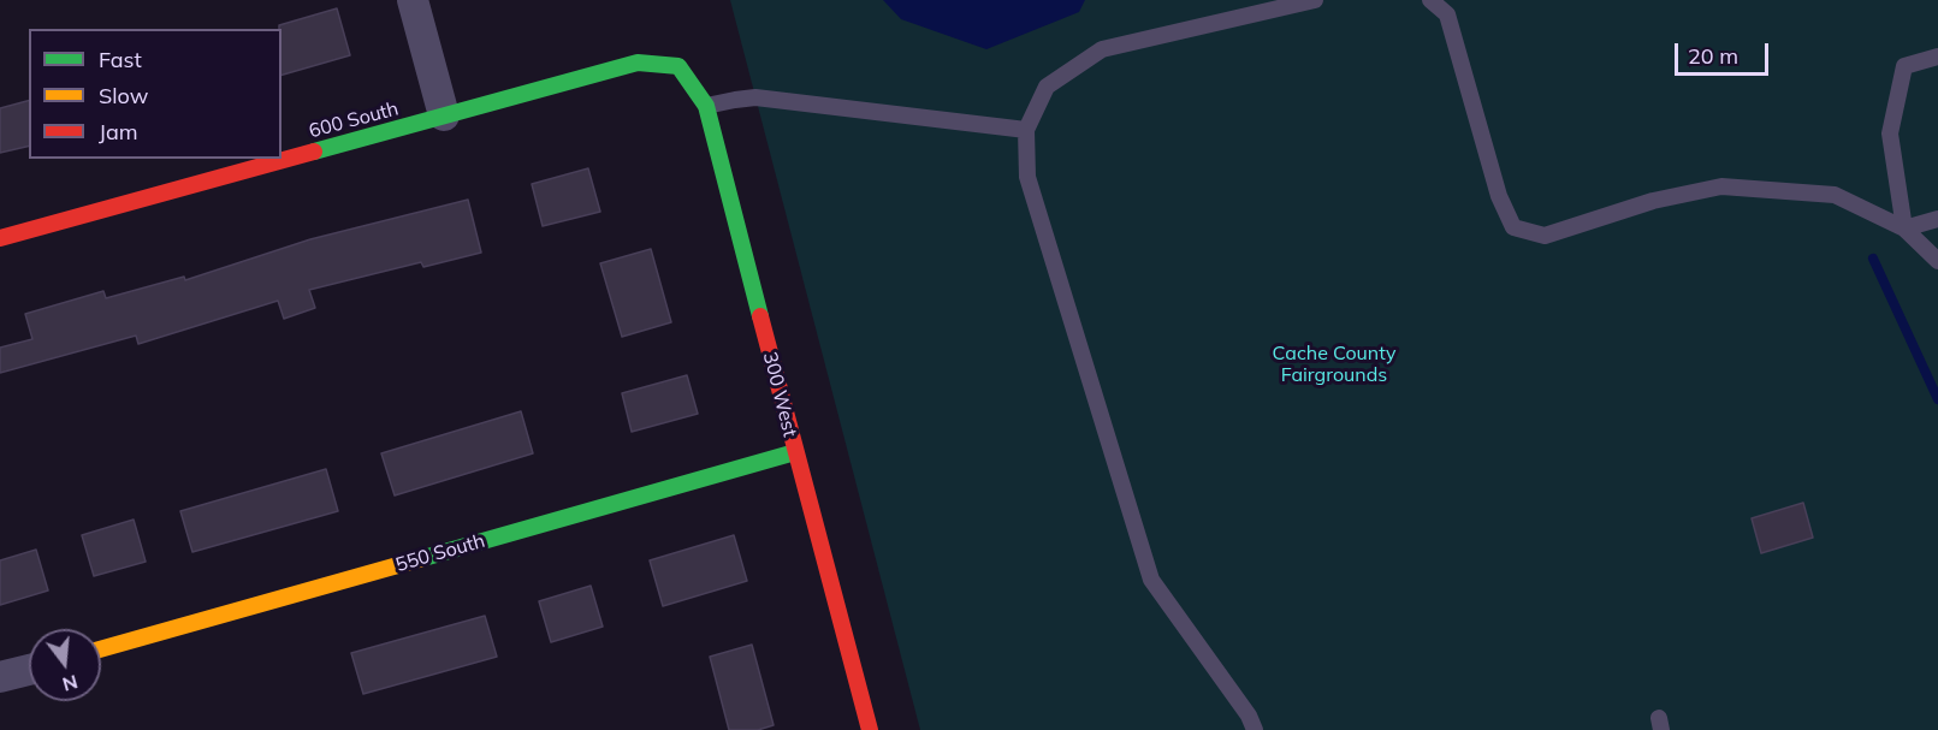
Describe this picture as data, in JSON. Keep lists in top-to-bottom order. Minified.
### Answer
{"streets":{"street":["600 South","300 West","550 South"]},"crossings":[["600 South","300 West"],["300 West","550 South"]],"parks":["Cache County Fairgrounds"],"legend":["Fast","Slow","Jam"],"scale_bar":"20 m","north":"bottom"}
